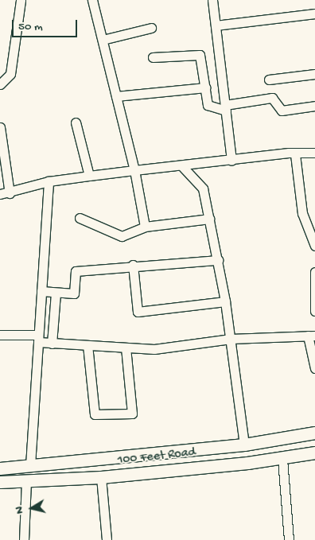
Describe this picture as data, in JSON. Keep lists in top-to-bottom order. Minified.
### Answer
{"streets":{"main road":["100 Feet Road"]},"scale_bar":"50 m","north":"left"}
